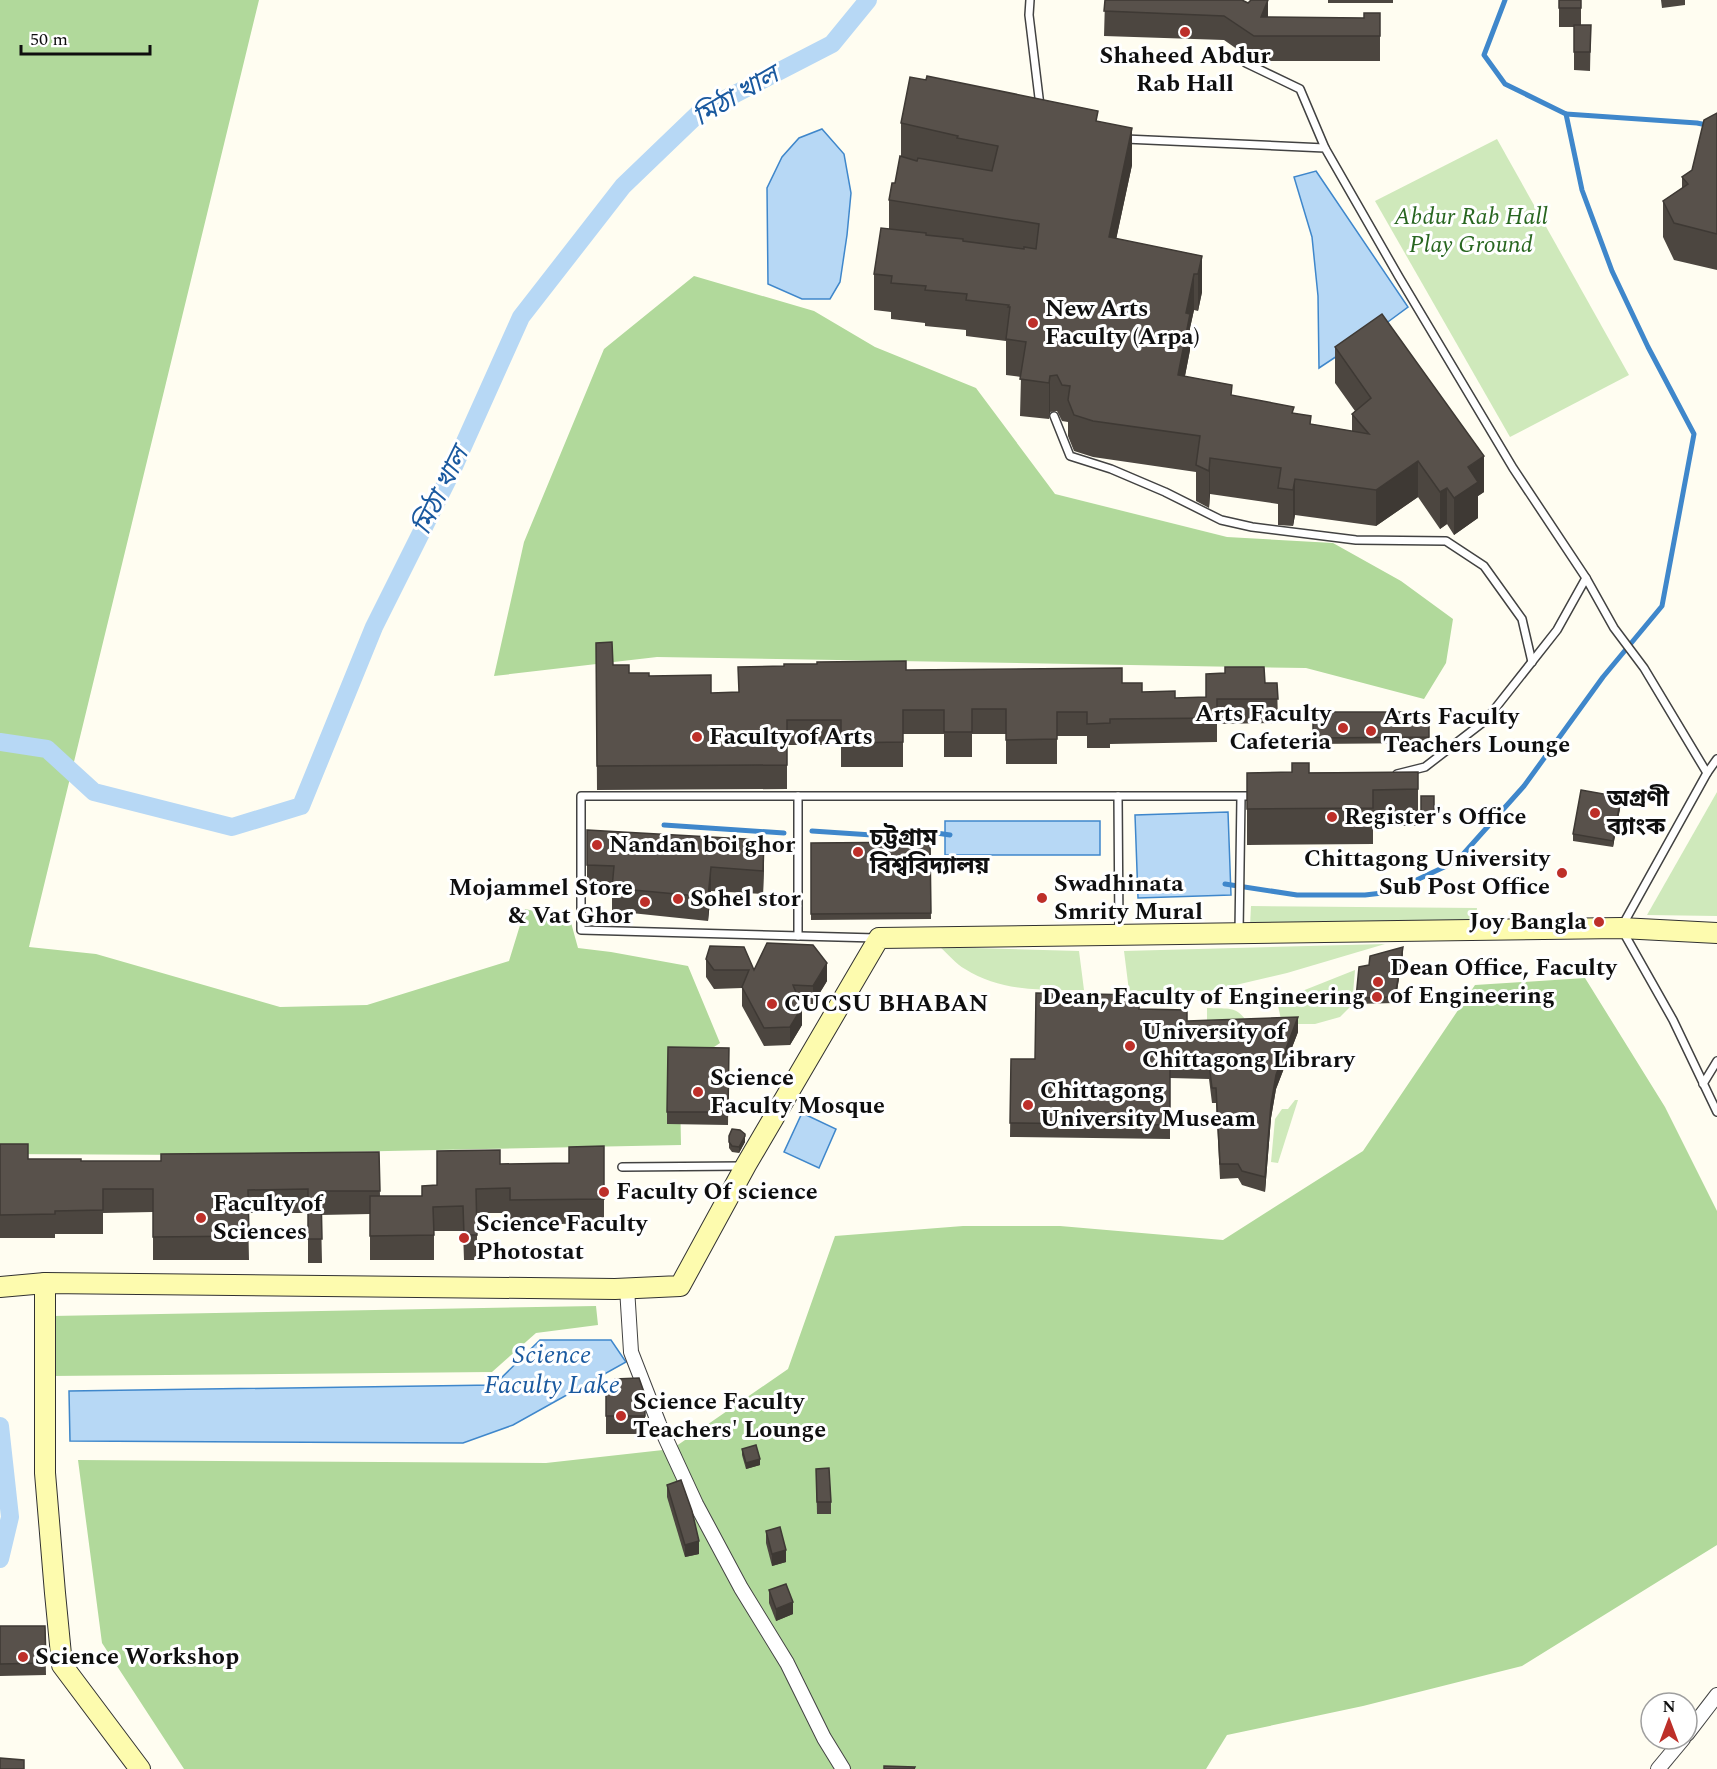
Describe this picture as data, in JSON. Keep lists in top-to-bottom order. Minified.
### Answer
{"water":["মিঠা খাল","Science Faculty Lake"],"parks":["Abdur Rab Hall Play Ground"],"places":["Shaheed Abdur Rab Hall","New Arts Faculty (Arpa)","Arts Faculty Cafeteria","Arts Faculty Teachers Lounge","Faculty of Arts","অগ্রণী ব্যাংক","Register's Office","Nandan boi ghor","চট্টগ্রাম বিশ্ববিদ্যালয়","Chittagong University Sub Post Office","Swadhinata Smrity Mural","Sohel stor","Mojammel Store & Vat Ghor","Joy Bangla","Dean Office, Faculty of Engineering","Dean, Faculty of Engineering","CUCSU BHABAN","University of Chittagong Library","Science Faculty Mosque","Chittagong University Museam","Faculty Of science","Faculty of Sciences","Science Faculty Photostat","Science Faculty Teachers' Lounge","Science Workshop"],"scale_bar":"50 m","north":"top"}
